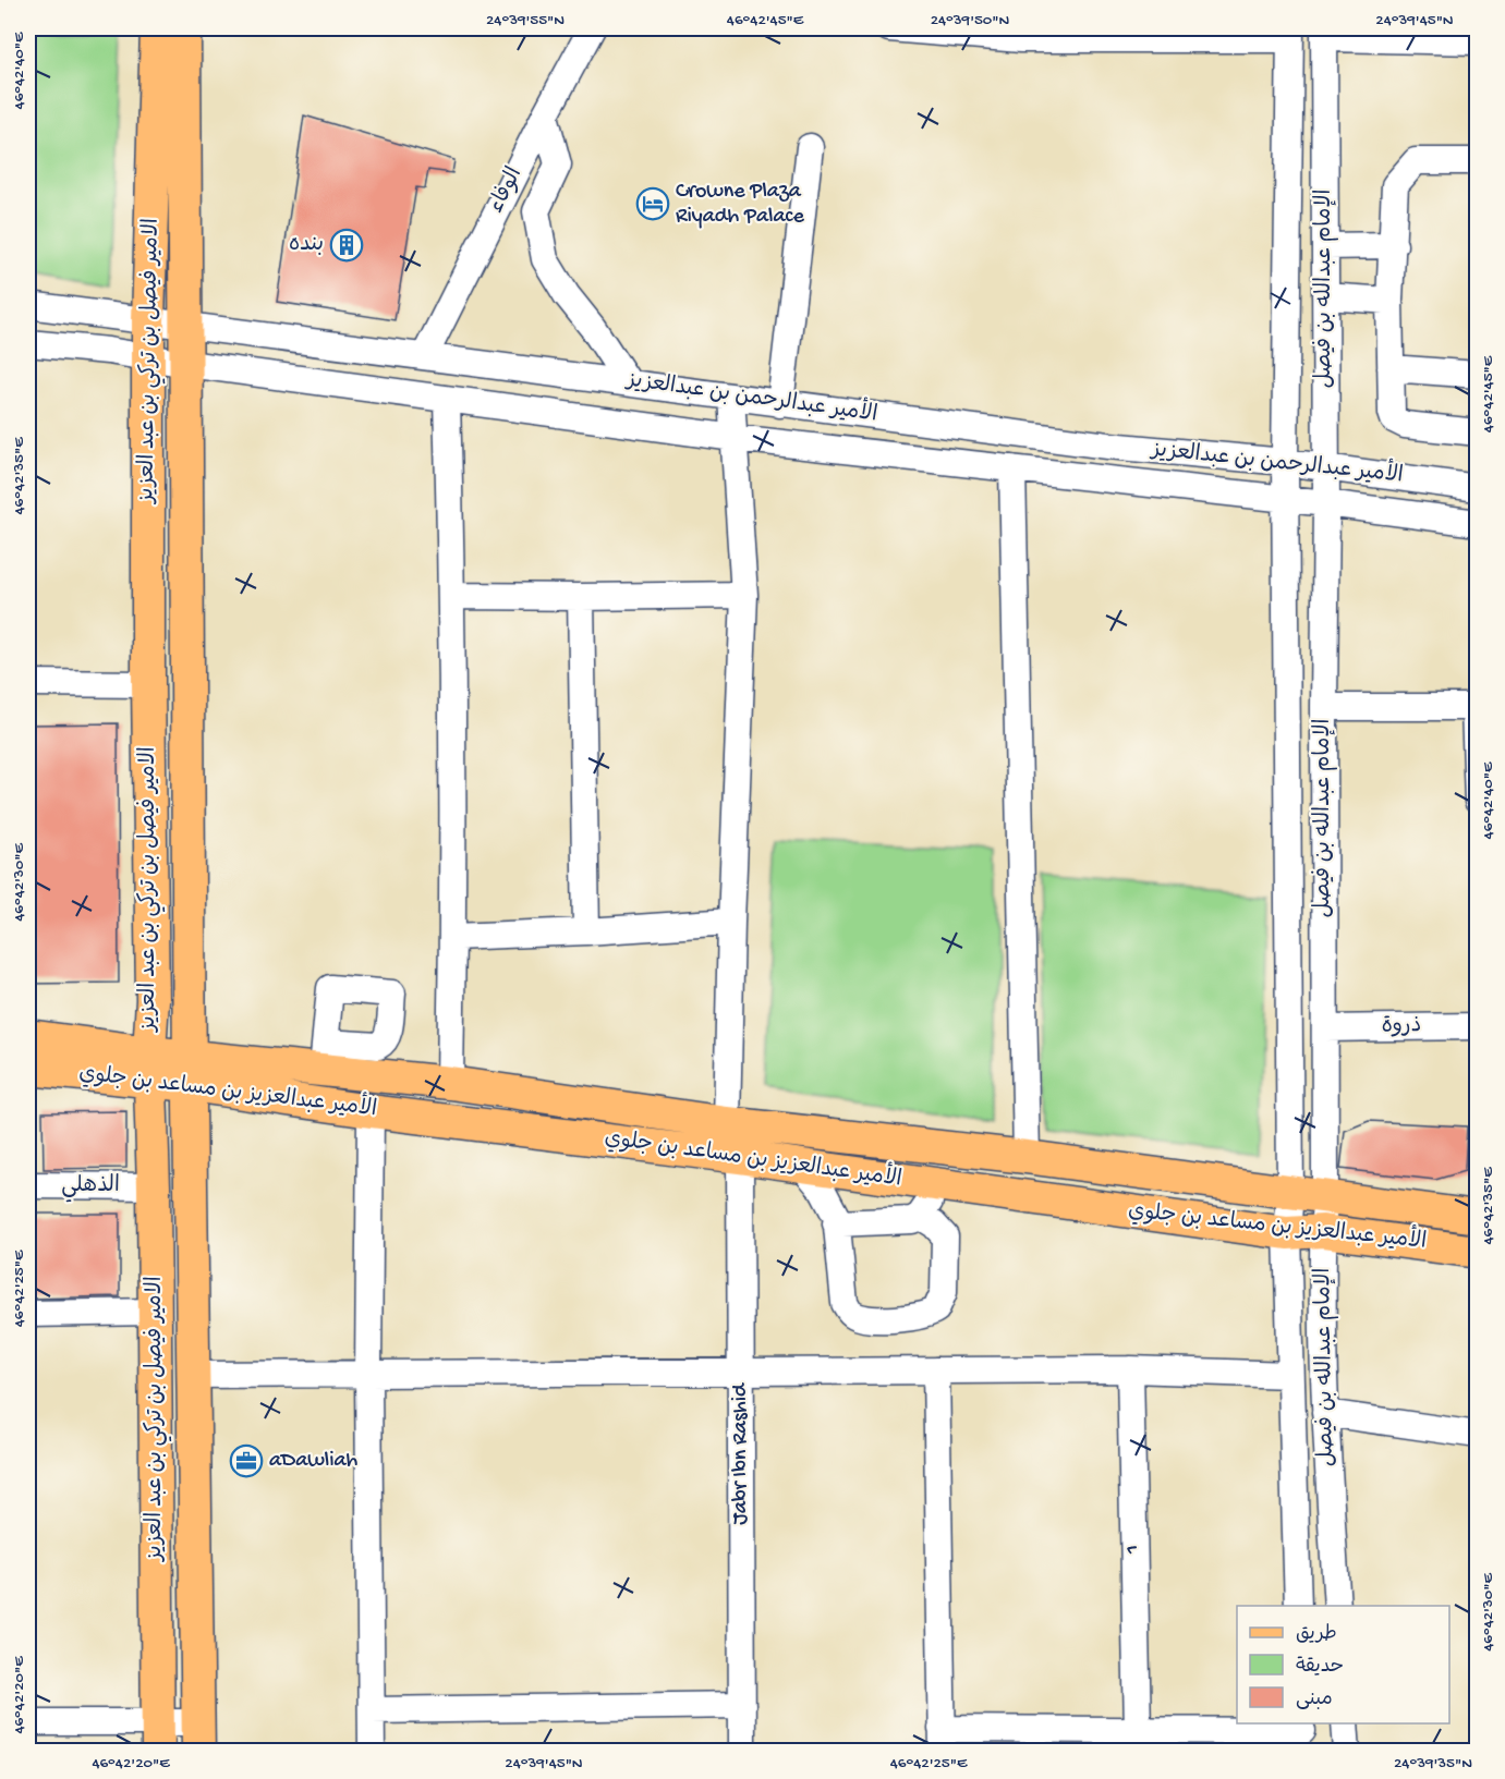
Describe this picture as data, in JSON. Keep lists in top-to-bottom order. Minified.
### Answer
{"streets":{"main road":["الامير فيصل بن تركي بن عبد العزيز","الأمير عبدالعزيز بن مساعد بن جلوي"],"street":["الوفاء","الإمام عبدالله بن فيصل","الأمير عبدالرحمن بن عبدالعزيز","ذروة","الذهلي","Jabr Ibn Rashid","1"]},"crossings":[["الوفاء","الأمير عبدالرحمن بن عبدالعزيز"],["الإمام عبدالله بن فيصل","الأمير عبدالرحمن بن عبدالعزيز"],["الإمام عبدالله بن فيصل","ذروة"],["الإمام عبدالله بن فيصل","الأمير عبدالعزيز بن مساعد بن جلوي"],["الامير فيصل بن تركي بن عبد العزيز","الأمير عبدالرحمن بن عبدالعزيز"],["الامير فيصل بن تركي بن عبد العزيز","الأمير عبدالعزيز بن مساعد بن جلوي"],["الامير فيصل بن تركي بن عبد العزيز","الذهلي"],["الأمير عبدالعزيز بن مساعد بن جلوي","Jabr Ibn Rashid"]],"places":{"hotel":["Crowne Plaza Riyadh Palace"],"building":["بنده"],"office":["aDawliah"]},"legend":["طريق","حديقة","مبنى"],"coordinates":["24°39'55\"N","46°42'45\"E","24°39'50\"N","24°39'45\"N","46°42'40\"E","46°42'35\"E","46°42'30\"E","46°42'25\"E","46°42'20\"E","24°39'35\"N"]}
